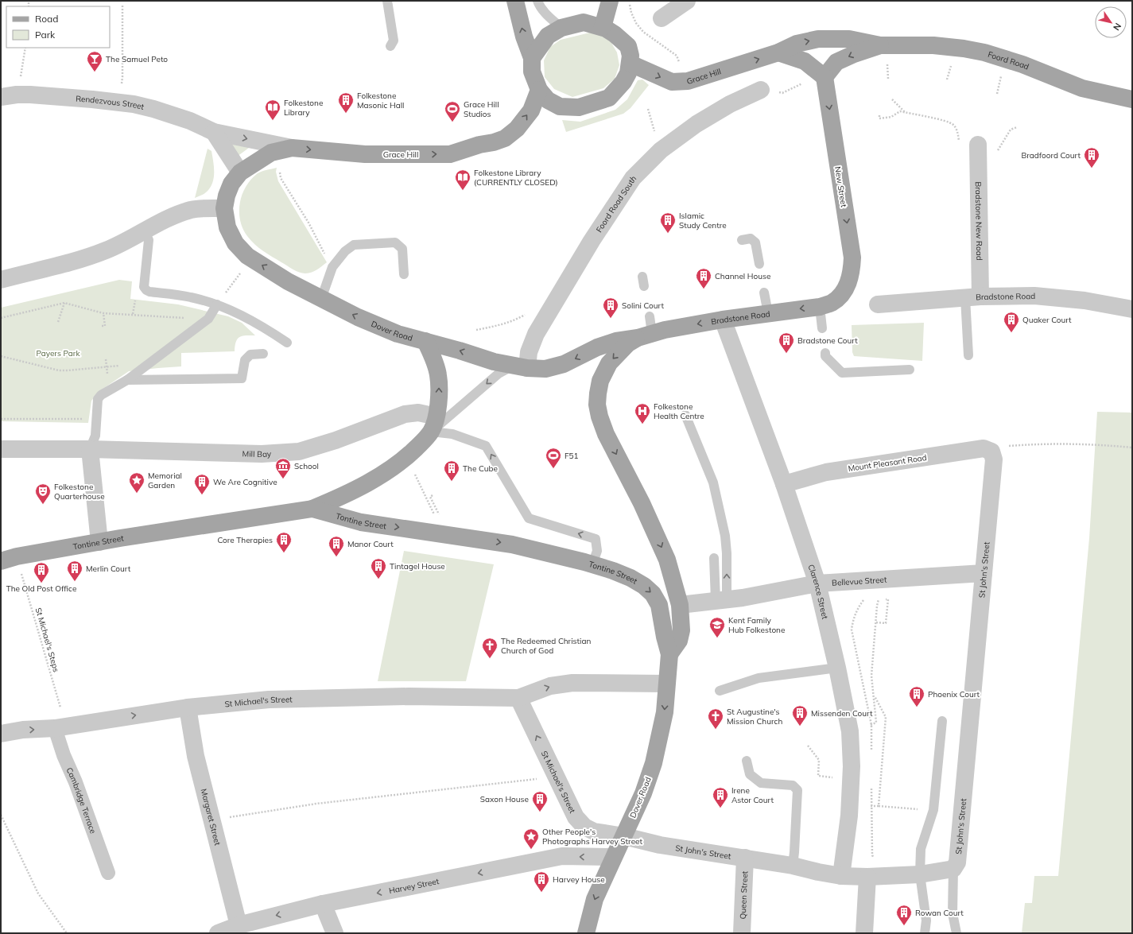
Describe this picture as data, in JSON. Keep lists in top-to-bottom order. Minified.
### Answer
{"streets":{"main road":["Foord Road","Grace Hill","New Street","Bradstone Road","Dover Road","Tontine Street"],"street":["Rendezvous Street","Foord Road South","Bradstone New Road","Mill Bay","Mount Pleasant Road","St John's Street","Bellevue Street","Clarence Street","St Michael's Street","Cambridge Terrace","Margaret Street","Harvey Street","Queen Street"],"path":["St Michael's Steps"]},"crossings":[["Foord Road","Grace Hill"],["Grace Hill","Rendezvous Street"],["Grace Hill","Dover Road"],["New Street","Bradstone Road"],["Foord Road South","Dover Road"],["Bradstone New Road","Bradstone Road"],["Bradstone Road","Dover Road"],["Bradstone Road","Clarence Street"],["Dover Road","Tontine Street"],["Dover Road","St John's Street"],["Dover Road","St Michael's Street"],["Dover Road","Harvey Street"],["Mount Pleasant Road","St John's Street"],["Mount Pleasant Road","Clarence Street"],["Tontine Street","St Michael's Steps"],["St John's Street","Bellevue Street"],["St John's Street","Clarence Street"],["St John's Street","St Michael's Street"],["St John's Street","Queen Street"],["Bellevue Street","Clarence Street"],["St Michael's Steps","St Michael's Street"],["St Michael's Steps","Cambridge Terrace"],["St Michael's Street","Cambridge Terrace"],["St Michael's Street","Margaret Street"],["Margaret Street","Harvey Street"]],"one_way":["Grace Hill","New Street","Tontine Street","Harvey Street"],"parks":["Payers Park"],"places":{"bar":["The Samuel Peto"],"building":["Folkestone Masonic Hall","Bradfoord Court","Islamic Study Centre","Channel House","Solini Court","Quaker Court","Bradstone Court","The Cube","We Are Cognitive","Core Therapies","Manor Court","Tintagel House","Merlin Court","The Old Post Office","Phoenix Court","Missenden Court","Irene Astor Court","Saxon House","Harvey House","Rowan Court"],"library":["Folkestone Library","Folkestone Library (CURRENTLY CLOSED)"],"sports":["Grace Hill Studios","F51"],"hospital":["Folkestone Health Centre"],"museum":["School"],"place":["Memorial Garden","Other People's Photographs Harvey Street"],"theatre":["Folkestone Quarterhouse"],"school or university":["Kent Family Hub Folkestone"],"church":["The Redeemed Christian Church of God","St Augustine's Mission Church"]},"legend":["Road","Park"],"north":"bottom right"}
